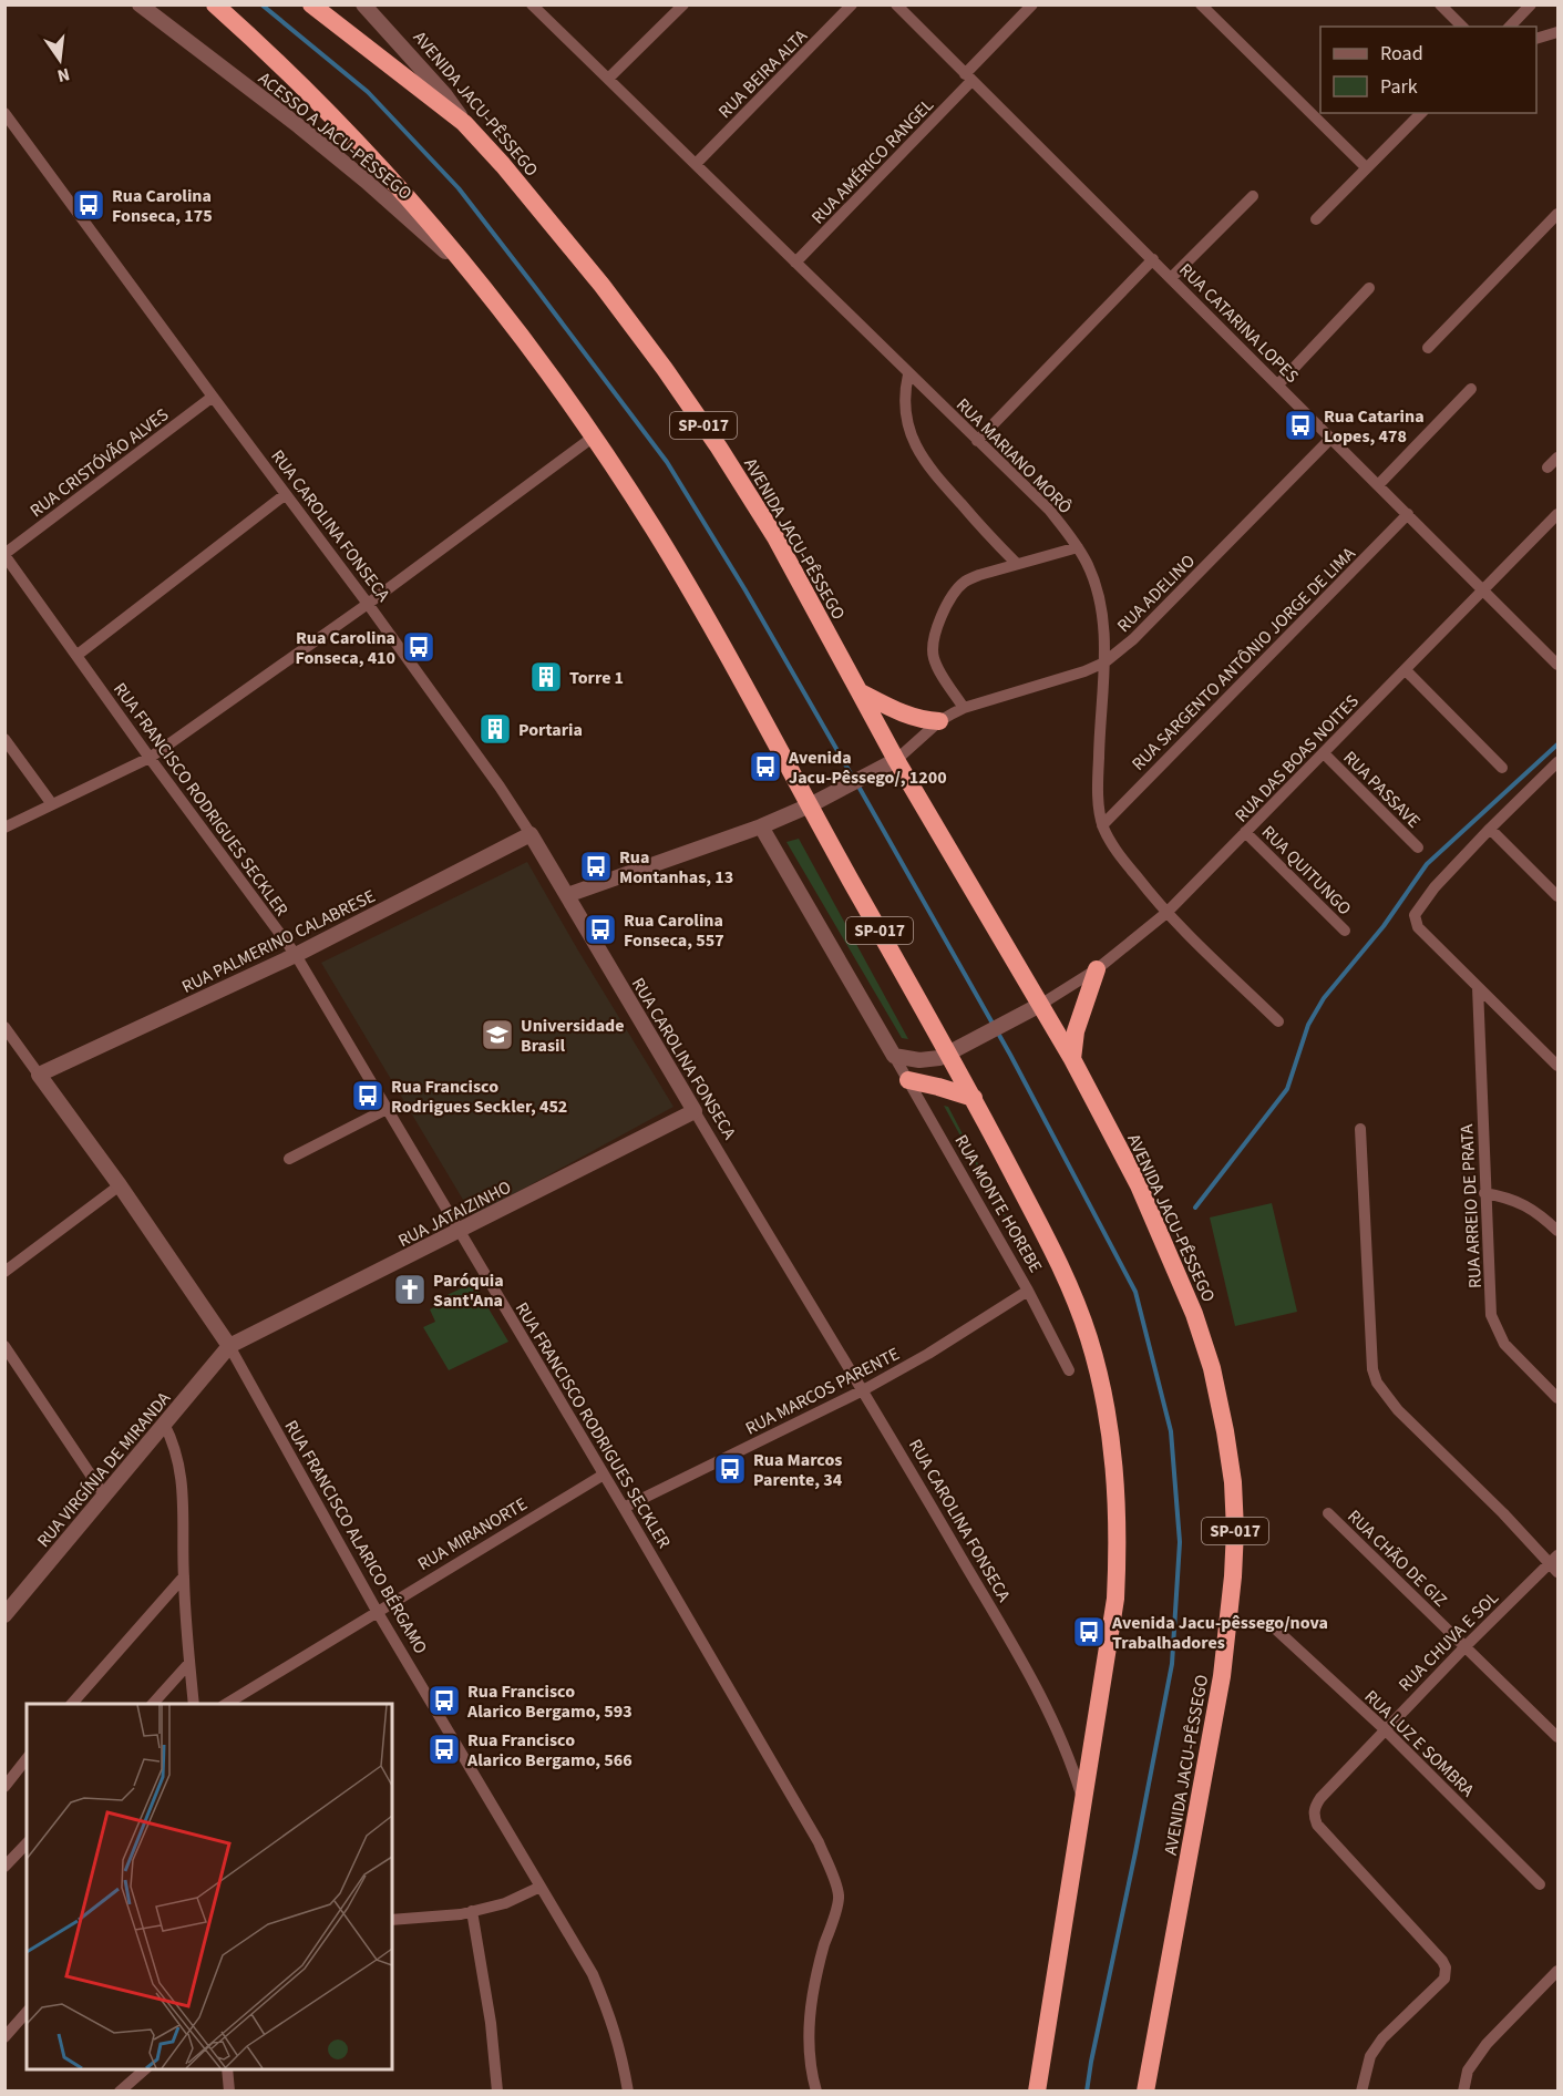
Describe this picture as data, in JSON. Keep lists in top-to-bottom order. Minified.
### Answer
{"streets":{"highway":["AVENIDA JACU-PÊSSEGO","SP-017"],"street":["RUA BEIRA ALTA","ACESSO A JACU-PÊSSEGO","RUA AMÉRICO RANGEL","RUA CATARINA LOPES","RUA MARIANO MORÔ","RUA CRISTÓVÃO ALVES","RUA CAROLINA FONSECA","RUA ADELINO","RUA SARGENTO ANTÔNIO JORGE DE LIMA","RUA DAS BOAS NOITES","RUA PASSAVE","RUA FRANCISCO RODRIGUES SECKLER","RUA QUITUNGO","RUA PALMERINO CALABRESE","RUA MONTE HOREBE","RUA ARREIO DE PRATA","RUA JATAIZINHO","RUA MARCOS PARENTE","RUA VIRGÍNIA DE MIRANDA","RUA MIRANORTE","RUA FRANCISCO ALARICO BÉRGAMO","RUA CHÃO DE GIZ","RUA CHUVA E SOL","RUA LUZ E SOMBRA"]},"crossings":[["RUA BEIRA ALTA","RUA MARIANO MORÔ"],["AVENIDA JACU-PÊSSEGO","SP-017"],["AVENIDA JACU-PÊSSEGO","RUA ADELINO"],["AVENIDA JACU-PÊSSEGO","RUA DAS BOAS NOITES"],["ACESSO A JACU-PÊSSEGO","SP-017"],["RUA AMÉRICO RANGEL","RUA CATARINA LOPES"],["RUA AMÉRICO RANGEL","RUA MARIANO MORÔ"],["RUA CATARINA LOPES","RUA ADELINO"],["RUA CATARINA LOPES","RUA SARGENTO ANTÔNIO JORGE DE LIMA"],["RUA CATARINA LOPES","RUA DAS BOAS NOITES"],["SP-017","RUA CAROLINA FONSECA"],["RUA MARIANO MORÔ","RUA ADELINO"],["RUA MARIANO MORÔ","RUA SARGENTO ANTÔNIO JORGE DE LIMA"],["RUA MARIANO MORÔ","RUA DAS BOAS NOITES"],["RUA CRISTÓVÃO ALVES","RUA CAROLINA FONSECA"],["RUA CRISTÓVÃO ALVES","RUA FRANCISCO RODRIGUES SECKLER"],["RUA CAROLINA FONSECA","RUA PALMERINO CALABRESE"],["RUA CAROLINA FONSECA","RUA JATAIZINHO"],["RUA CAROLINA FONSECA","RUA MARCOS PARENTE"],["RUA DAS BOAS NOITES","RUA PASSAVE"],["RUA DAS BOAS NOITES","RUA QUITUNGO"],["RUA FRANCISCO RODRIGUES SECKLER","RUA PALMERINO CALABRESE"],["RUA FRANCISCO RODRIGUES SECKLER","RUA JATAIZINHO"],["RUA FRANCISCO RODRIGUES SECKLER","RUA MARCOS PARENTE"],["RUA FRANCISCO RODRIGUES SECKLER","RUA MIRANORTE"],["RUA PALMERINO CALABRESE","RUA FRANCISCO ALARICO BÉRGAMO"],["RUA MONTE HOREBE","RUA MARCOS PARENTE"],["RUA JATAIZINHO","RUA VIRGÍNIA DE MIRANDA"],["RUA JATAIZINHO","RUA FRANCISCO ALARICO BÉRGAMO"],["RUA VIRGÍNIA DE MIRANDA","RUA FRANCISCO ALARICO BÉRGAMO"],["RUA MIRANORTE","RUA FRANCISCO ALARICO BÉRGAMO"],["RUA CHÃO DE GIZ","RUA CHUVA E SOL"],["RUA CHUVA E SOL","RUA LUZ E SOMBRA"]],"places":{"bus stop":["Rua Carolina Fonseca, 175","Rua Catarina Lopes, 478","Rua Carolina Fonseca, 410","Avenida Jacu-Pêssego/, 1200","Rua Montanhas, 13","Rua Carolina Fonseca, 557","Rua Francisco Rodrigues Seckler, 452","Rua Marcos Parente, 34","Avenida Jacu-pêssego/nova Trabalhadores","Rua Francisco Alarico Bergamo, 593","Rua Francisco Alarico Bergamo, 566"],"building":["Torre 1","Portaria"],"school or university":["Universidade Brasil"],"church":["Paróquia Sant'Ana"]},"legend":["Road","Park"],"north":"bottom"}
